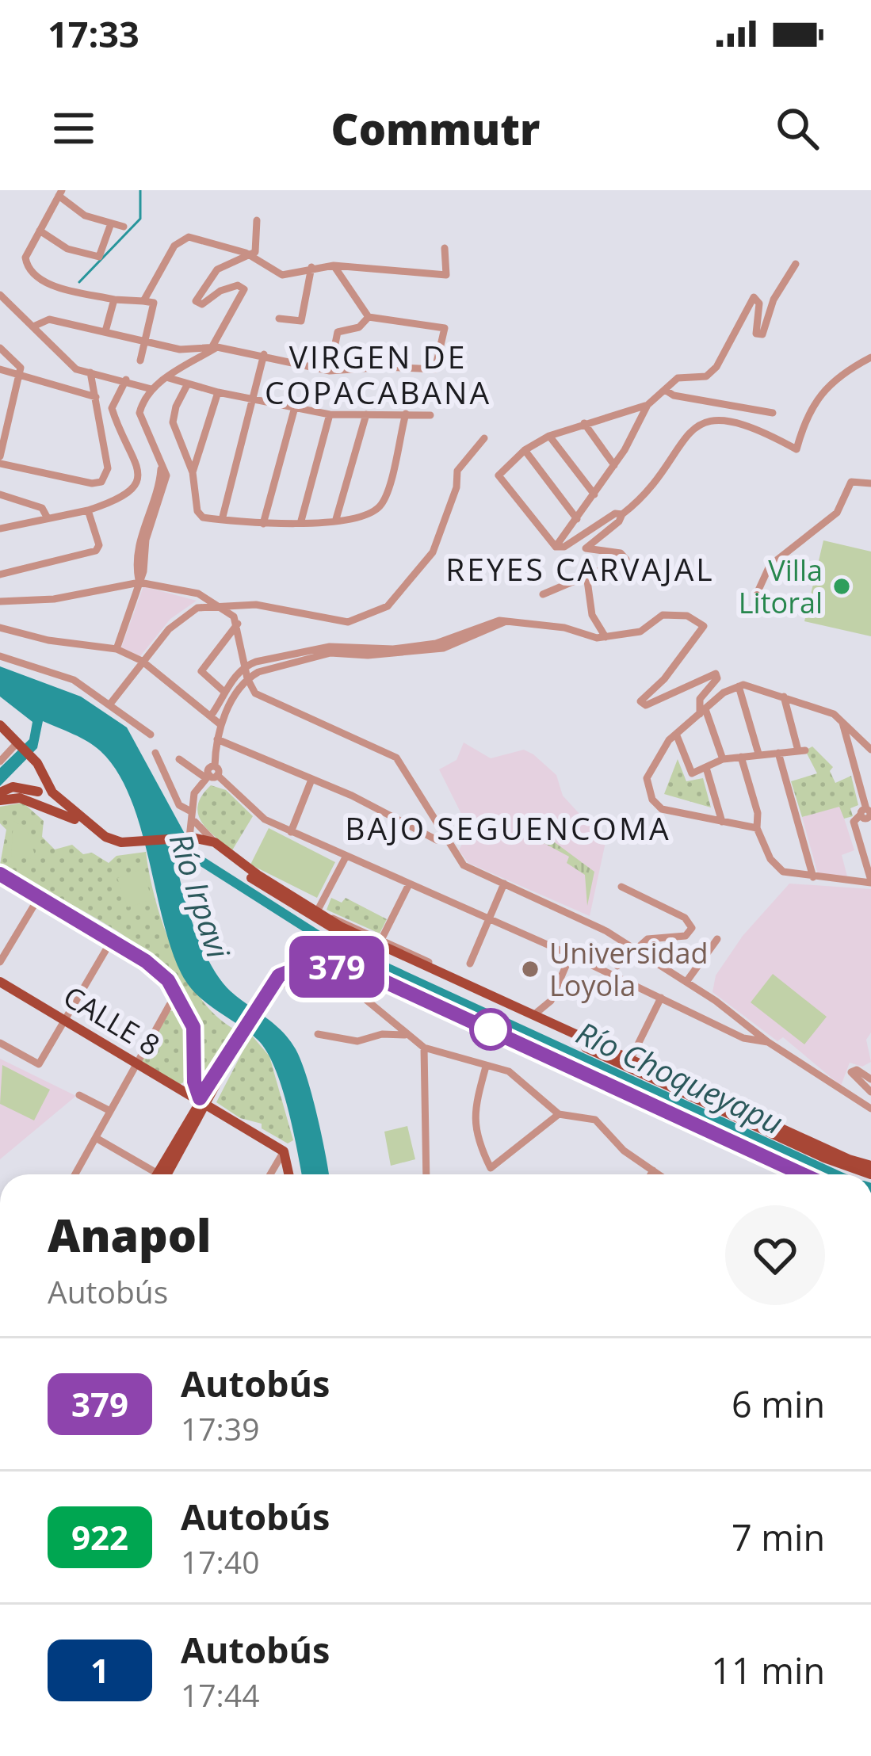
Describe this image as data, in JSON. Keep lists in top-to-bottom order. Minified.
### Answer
{"streets":{"main road":["CALLE 8"]},"districts":["VIRGEN DE COPACABANA","REYES CARVAJAL","BAJO SEGUENCOMA"],"water":["Río Irpavi","Río Choqueyapu"],"places":["Villa Litoral","Universidad Loyola"],"lines":["bus line 379"],"page":{"status":"17:33","header":"Commutr","on_map":"379","heading":["Anapol","Autobús"],"list":[{"mark":"379","name":"Autobús","note":"17:39","value":"6 min"},{"mark":"922","name":"Autobús","note":"17:40","value":"7 min"},{"mark":"1","name":"Autobús","note":"17:44","value":"11 min"}]}}
